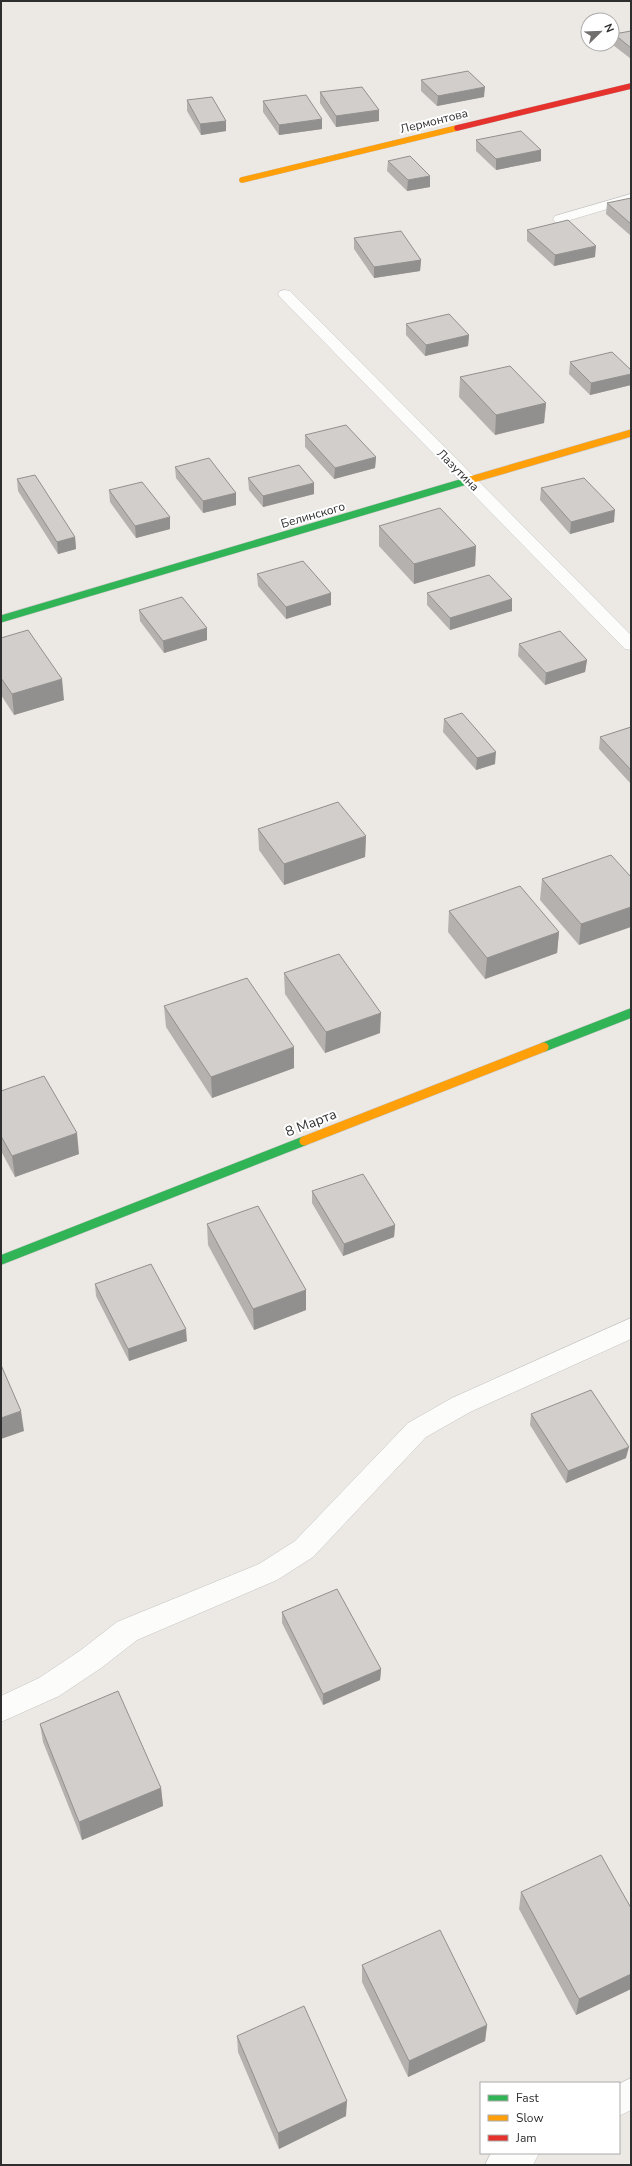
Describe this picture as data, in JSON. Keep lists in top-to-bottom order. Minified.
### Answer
{"streets":{"street":["Лермонтова","Лазутина","Белинского","8 Марта"]},"crossings":[["Лазутина","Белинского"]],"legend":["Fast","Slow","Jam"],"north":"top right"}
